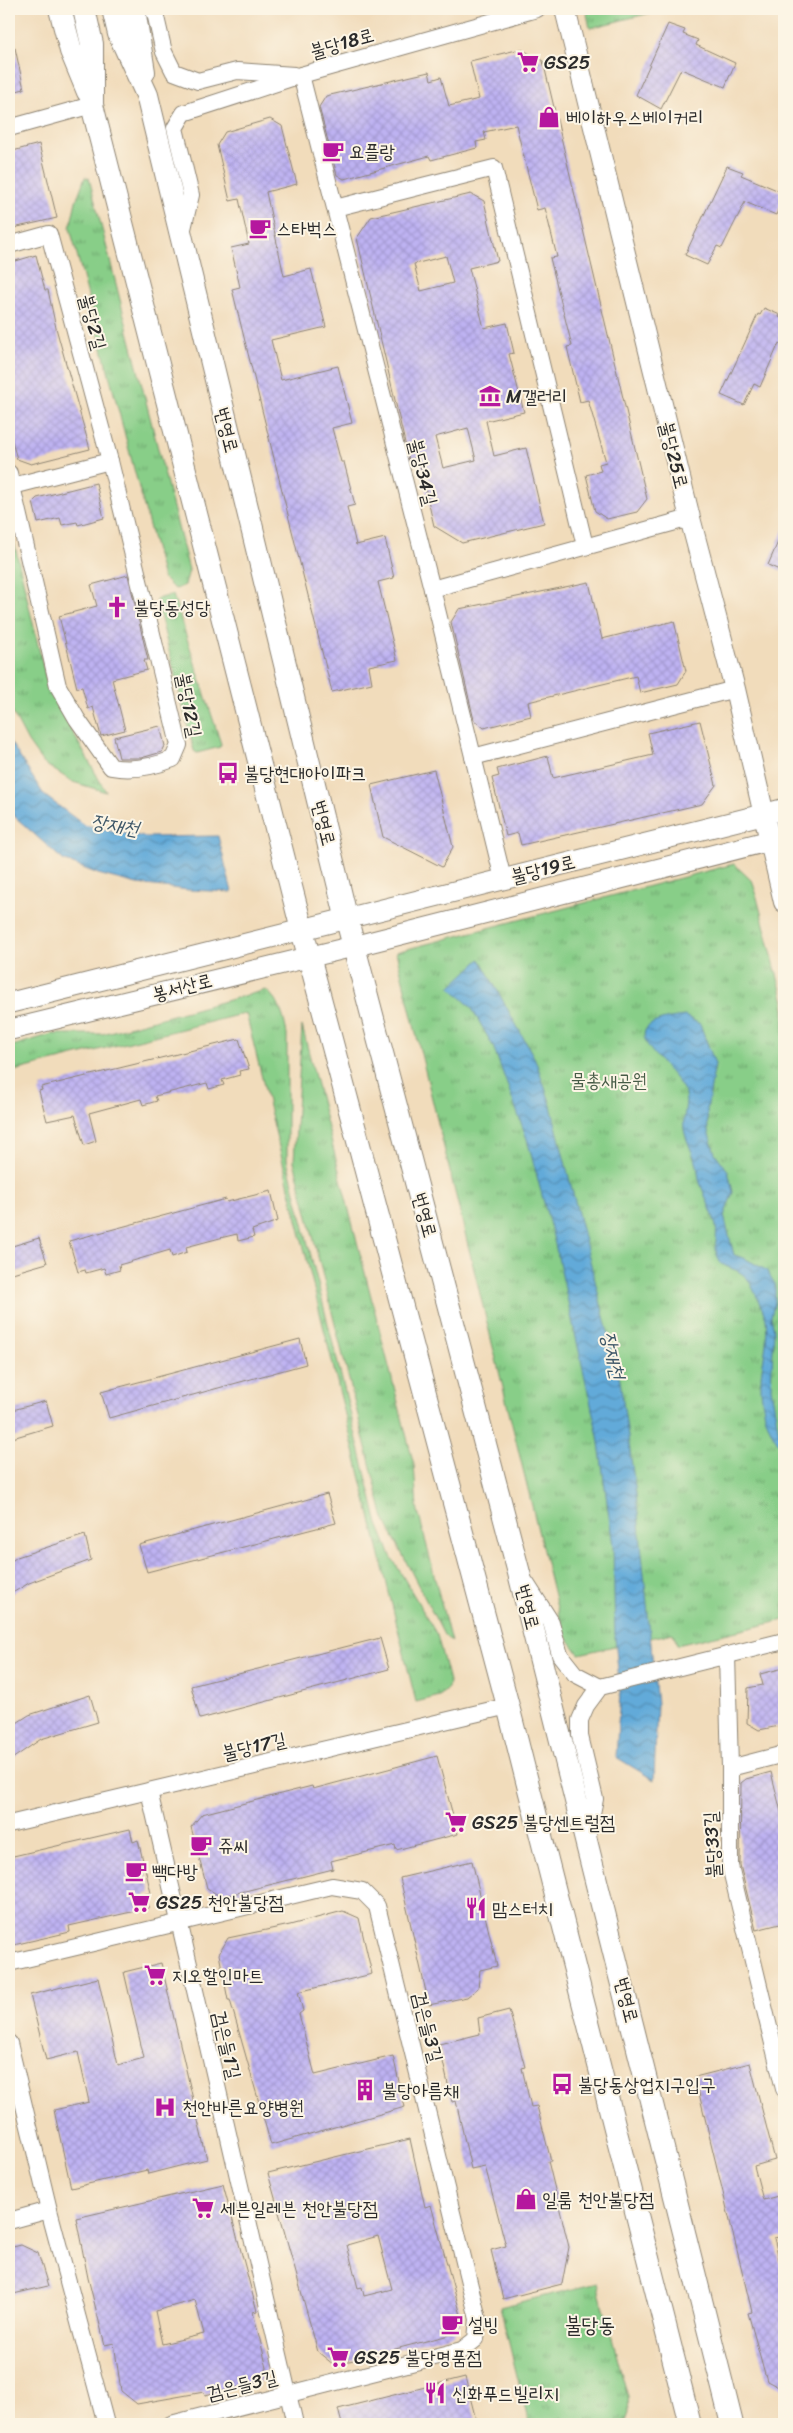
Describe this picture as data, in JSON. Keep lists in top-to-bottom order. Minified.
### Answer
{"streets":{"main road":["번영로"],"street":["불당18로","불당2길","불당25로","불당34길","불당12길","불당19로","봉서산로","불당17길","불당33길","검은들3길","검은들1길"]},"crossings":[["불당18로","번영로"],["불당18로","불당34길"],["불당2길","불당12길"],["번영로","불당19로"],["번영로","봉서산로"],["불당25로","불당19로"],["불당34길","불당19로"],["불당19로","봉서산로"],["불당17길","검은들1길"],["검은들3길","검은들1길"]],"districts":["불당동"],"water":["장재천"],"parks":["물총새공원"],"places":{"supermarket":["GS25","GS25 불당센트럴점","GS25 천안불당점","지오할인마트","세븐일레븐 천안불당점","GS25 불당명품점"],"shop":["베이하우스베이커리","일룸 천안불당점"],"cafe":["요플랑","스타벅스","쥬씨","빽다방","설빙"],"museum":["M갤러리"],"church":["불당동성당"],"bus stop":["불당현대아이파크","불당동상업지구입구"],"restaurant":["맘스터치","신화푸드빌리지"],"building":["불당아름채"],"hospital":["천안바른요양병원"]}}
